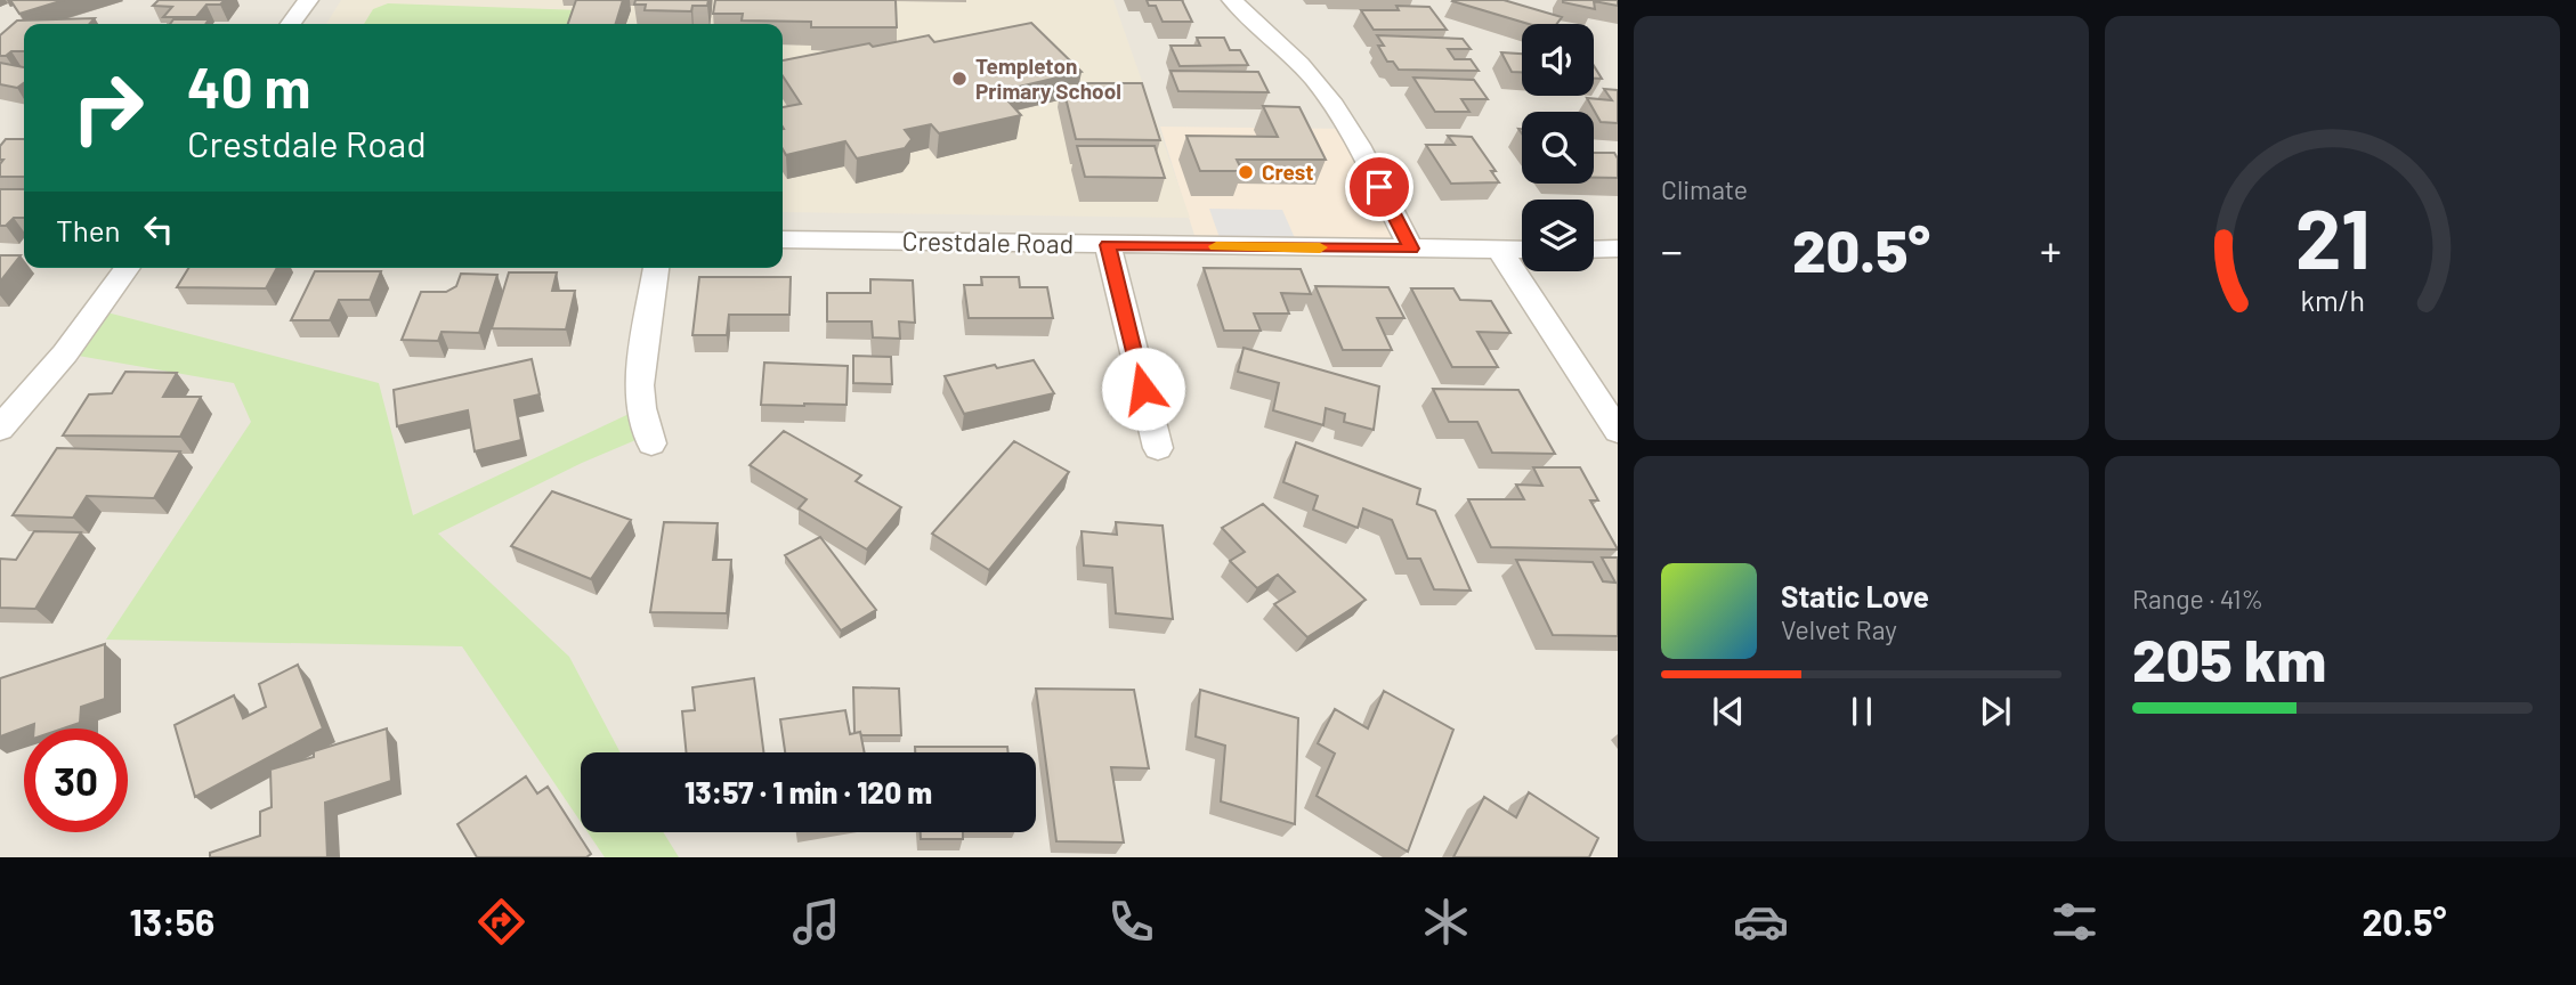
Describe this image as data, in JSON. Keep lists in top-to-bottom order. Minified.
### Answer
{"streets":{"street":["Crestdale Road"]},"places":["Templeton Primary School","Crest"],"page":{"tile":["Climate",["Range · 41%","205 km"]],"turn":["40 m","Crestdale Road"],"then":"Then","heat":["−","20.5°","+"],"song":["Static Love","Velvet Ray"],"limit":"30","trip":"13:57 · 1 min · 120 m","tabs":["13:56","20.5°"],"gauge":["21","km/h"]}}
